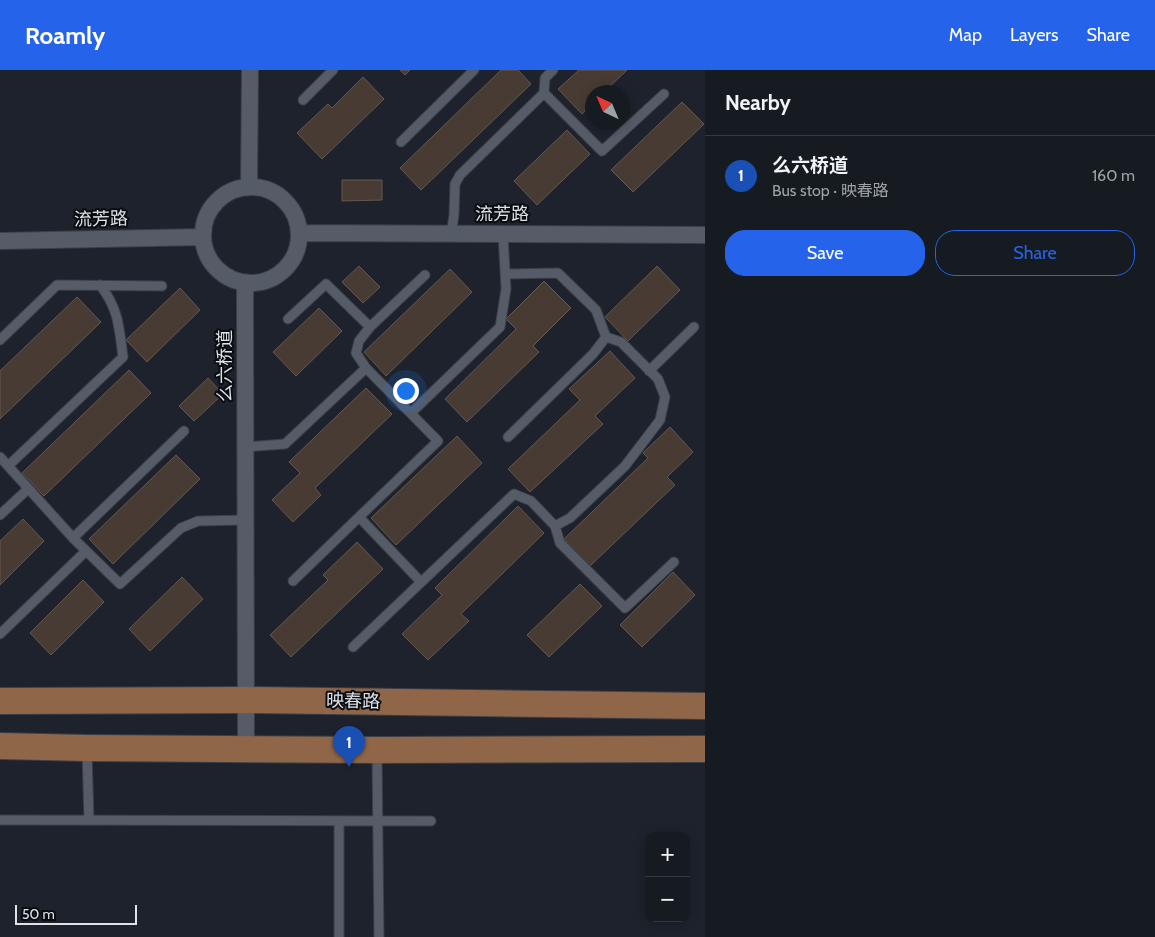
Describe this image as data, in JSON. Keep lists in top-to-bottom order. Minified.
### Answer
{"streets":{"main road":["映春路"],"street":["流芳路","么六桥道"]},"crossings":[["流芳路","么六桥道"],["么六桥道","映春路"]],"scale_bar":"50 m","north":"top left","page":{"header":"Roamly","nav":["Map","Layers","Share"],"heading":"Nearby","list":[{"mark":"1","name":"么六桥道","note":"Bus stop · 映春路","value":"160 m"}],"buttons":["Save","Share"],"pins":"1","map_buttons":["+","−"],"scale":"50 m"}}
